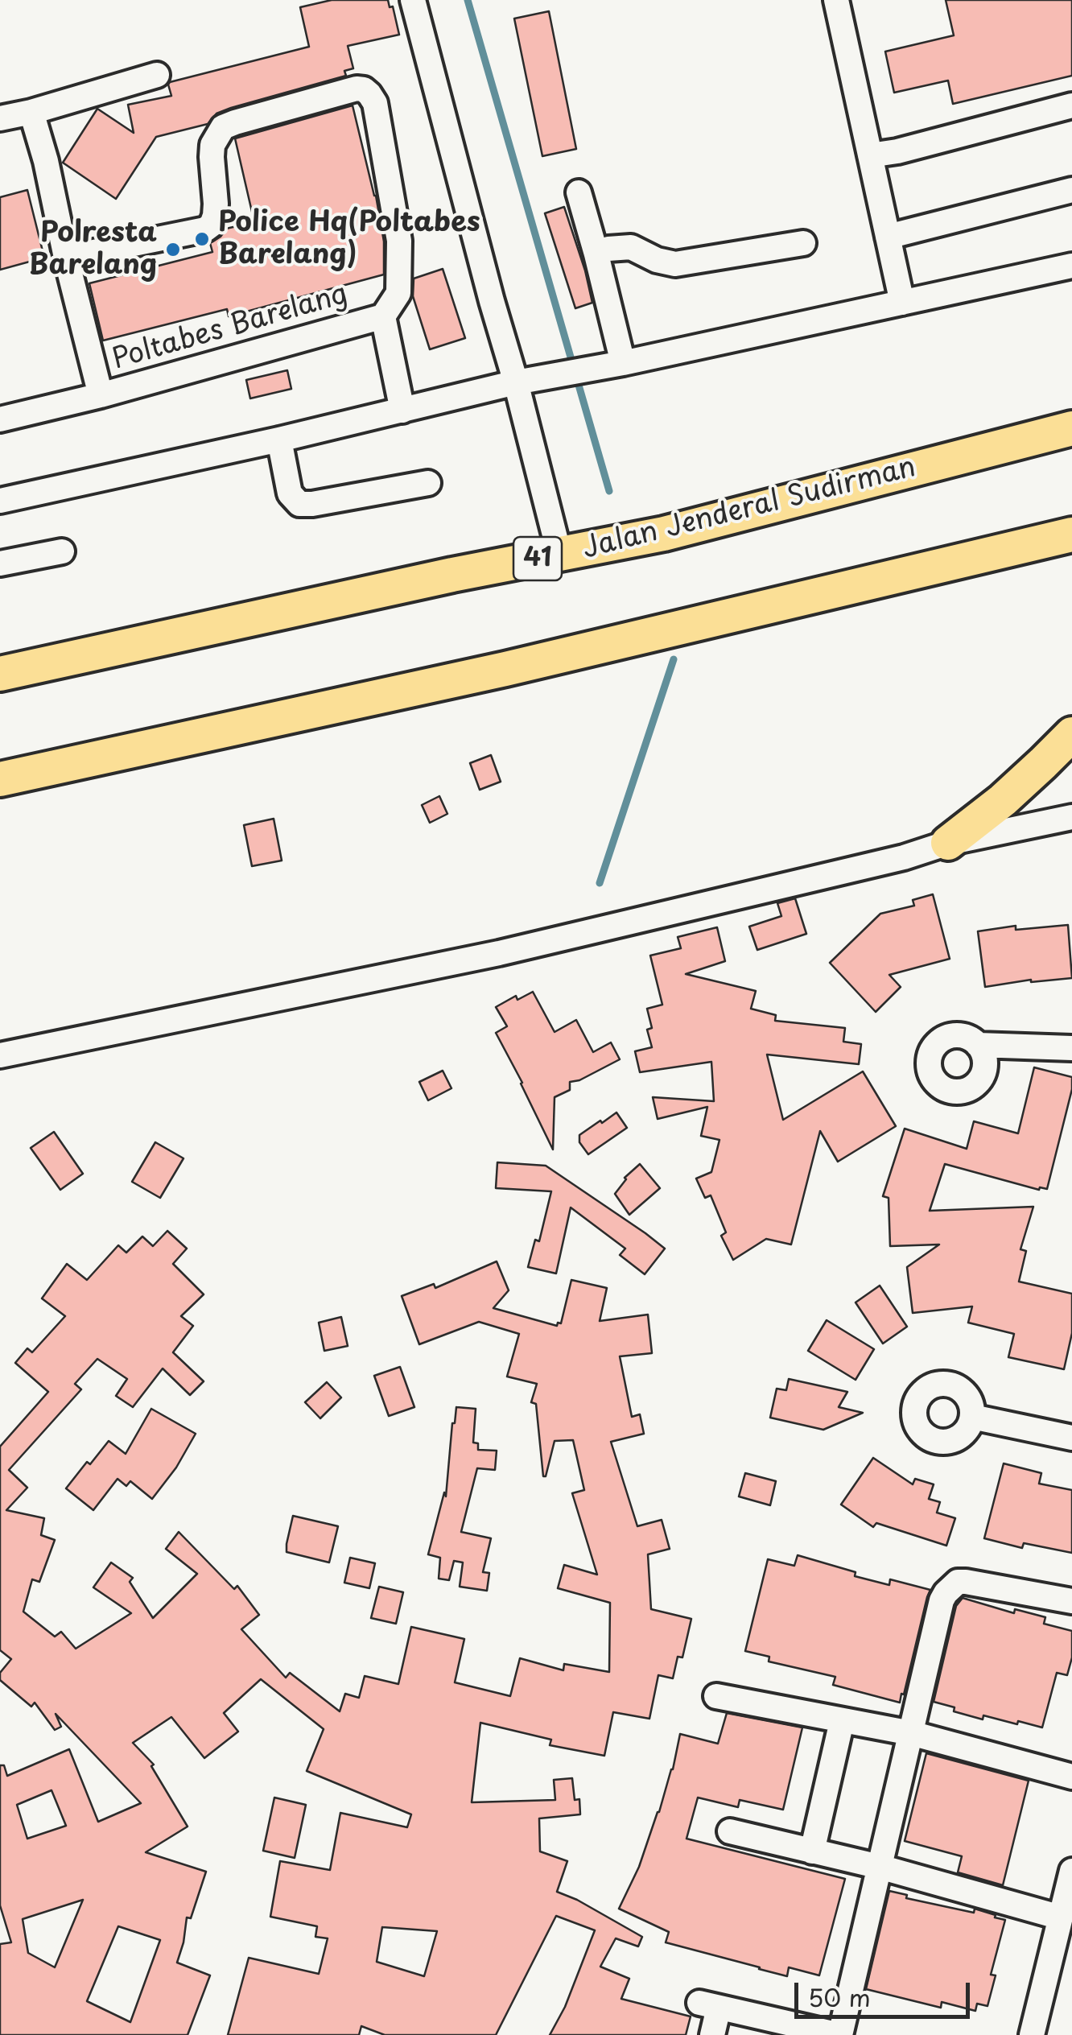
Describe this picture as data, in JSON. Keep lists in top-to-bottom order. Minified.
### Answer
{"streets":{"highway":["Jalan Jenderal Sudirman","41"],"street":["Poltabes Barelang"]},"places":["Police Hq(Poltabes Barelang)","Polresta Barelang"],"scale_bar":"50 m"}
